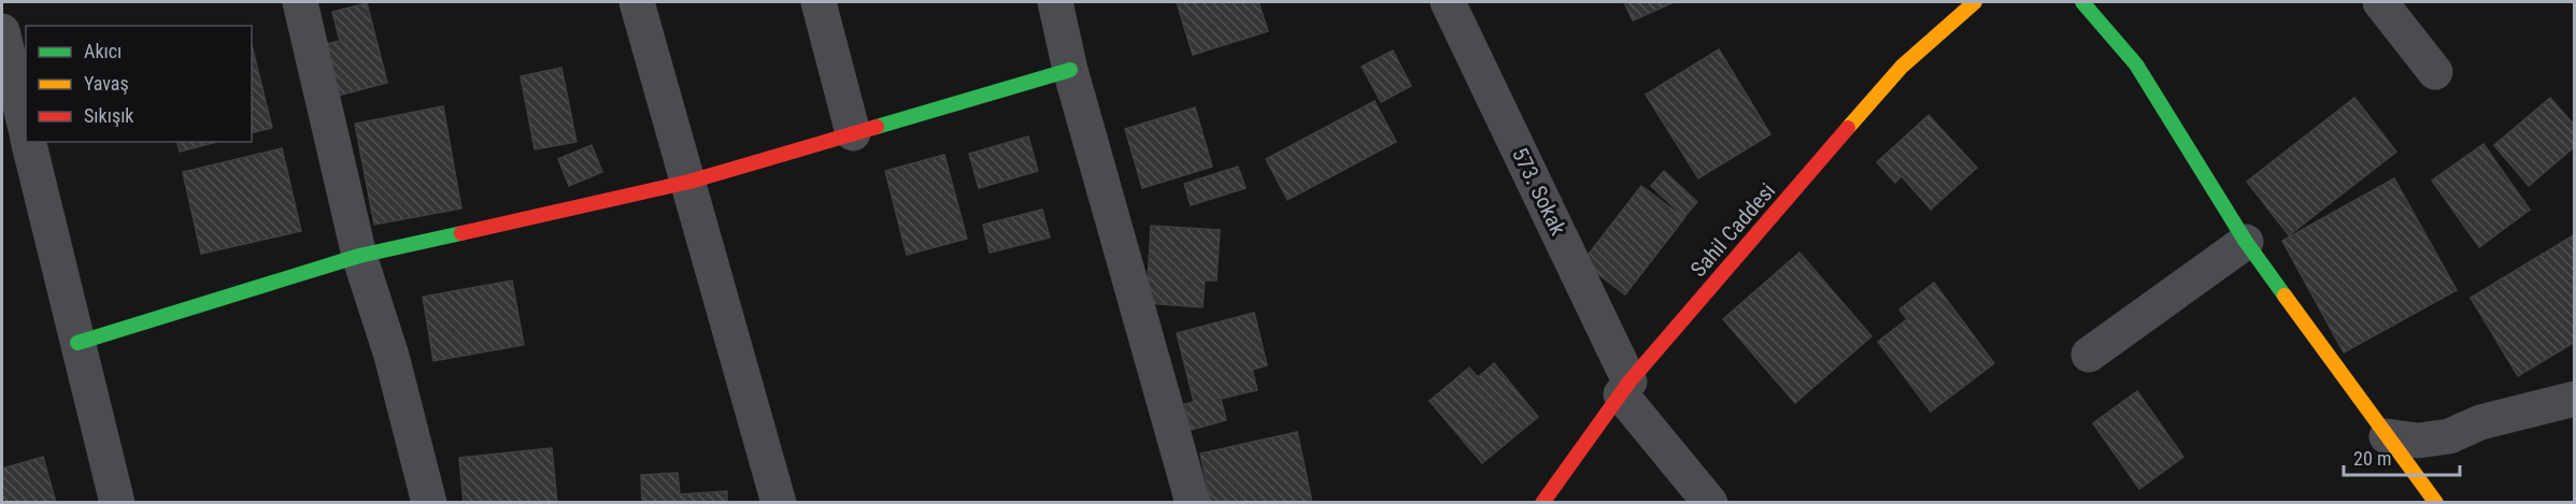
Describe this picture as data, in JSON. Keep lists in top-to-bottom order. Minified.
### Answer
{"streets":{"street":["573. Sokak","Sahil Caddesi"]},"crossings":[["573. Sokak","Sahil Caddesi"]],"legend":["Akıcı","Yavaş","Sıkışık"],"scale_bar":"20 m"}
